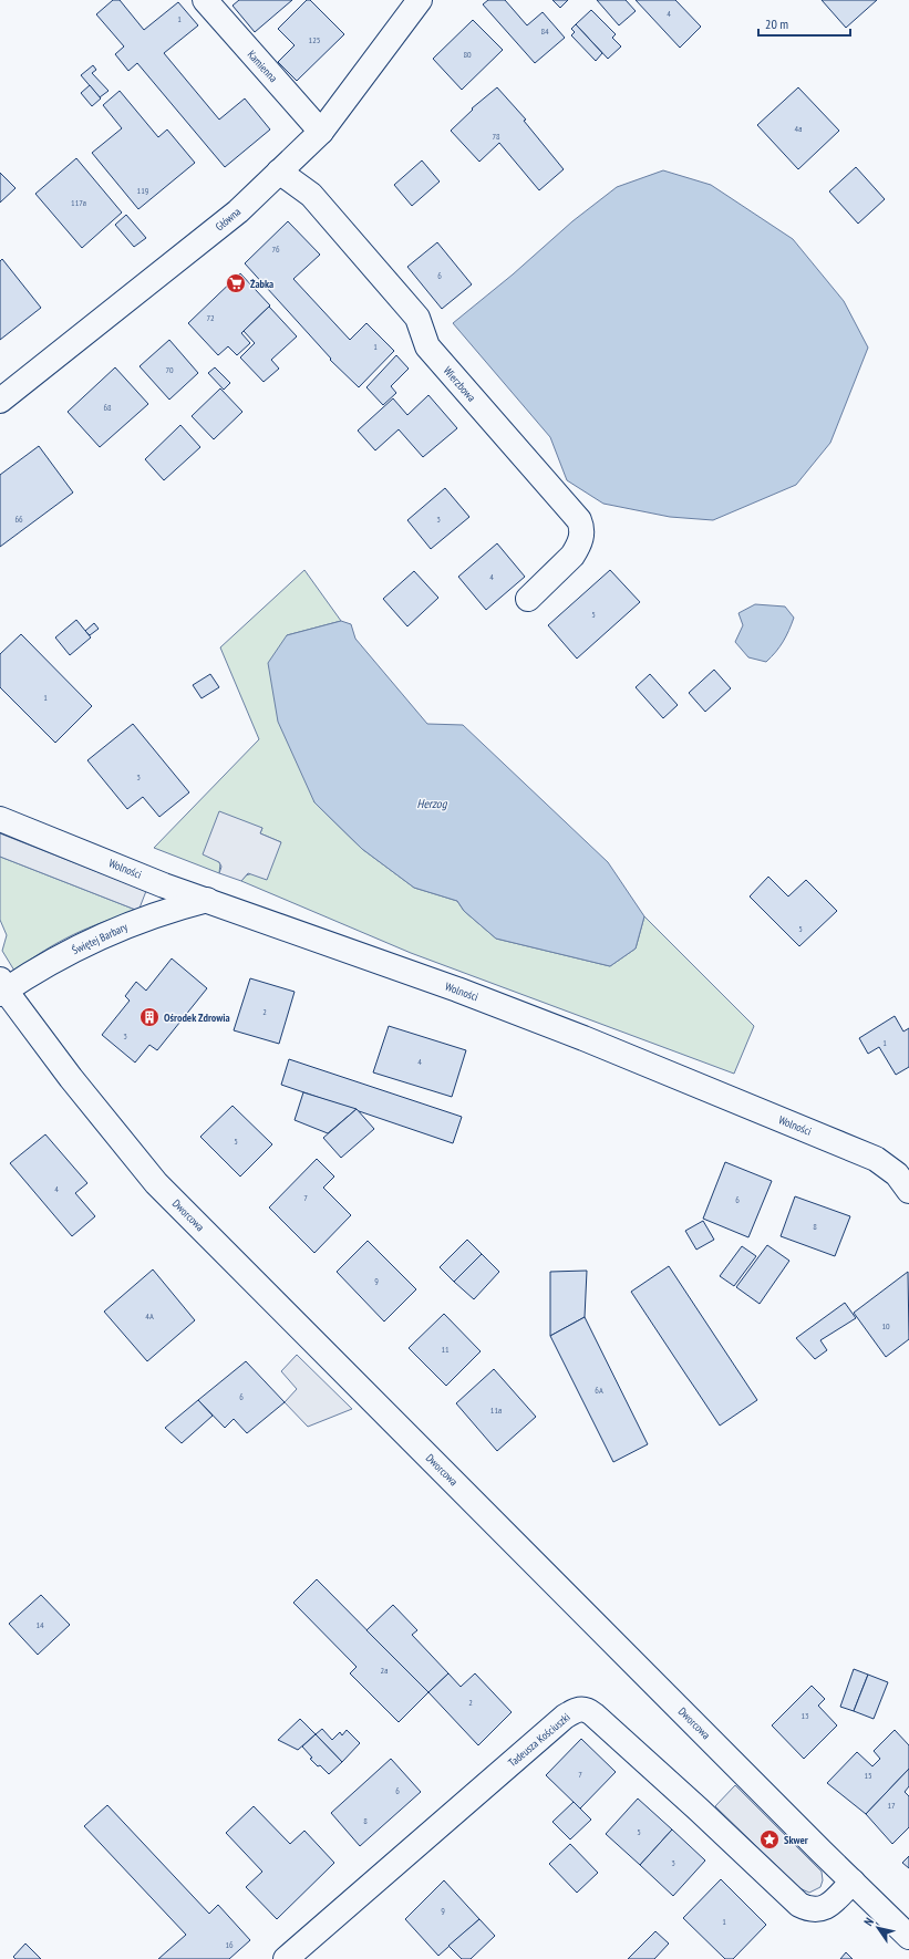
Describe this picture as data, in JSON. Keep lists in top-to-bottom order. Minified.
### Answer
{"streets":{"street":["Kamienna","Główna","Wierzbowa","Wolności","Świętej Barbary","Dworcowa","Tadeusza Kościuszki"]},"crossings":[["Kamienna","Główna"],["Główna","Wierzbowa"],["Wolności","Świętej Barbary"],["Świętej Barbary","Dworcowa"],["Dworcowa","Tadeusza Kościuszki"]],"water":["Herzog"],"places":{"supermarket":["Żabka"],"building":["Ośrodek Zdrowia"],"place":["Skwer"]},"house_numbers":["4","1","84","125","80","4a","78","119","117a","76","6","72","1","70","68","66","3","4","5","1","3","5","2","3","1","4","5","4","7","6","8","9","4A","10","11","6A","6","11a","14","2a","2","13","7","15","6","17","8","5","3","9","1","16"],"scale_bar":"20 m","north":"top left"}
